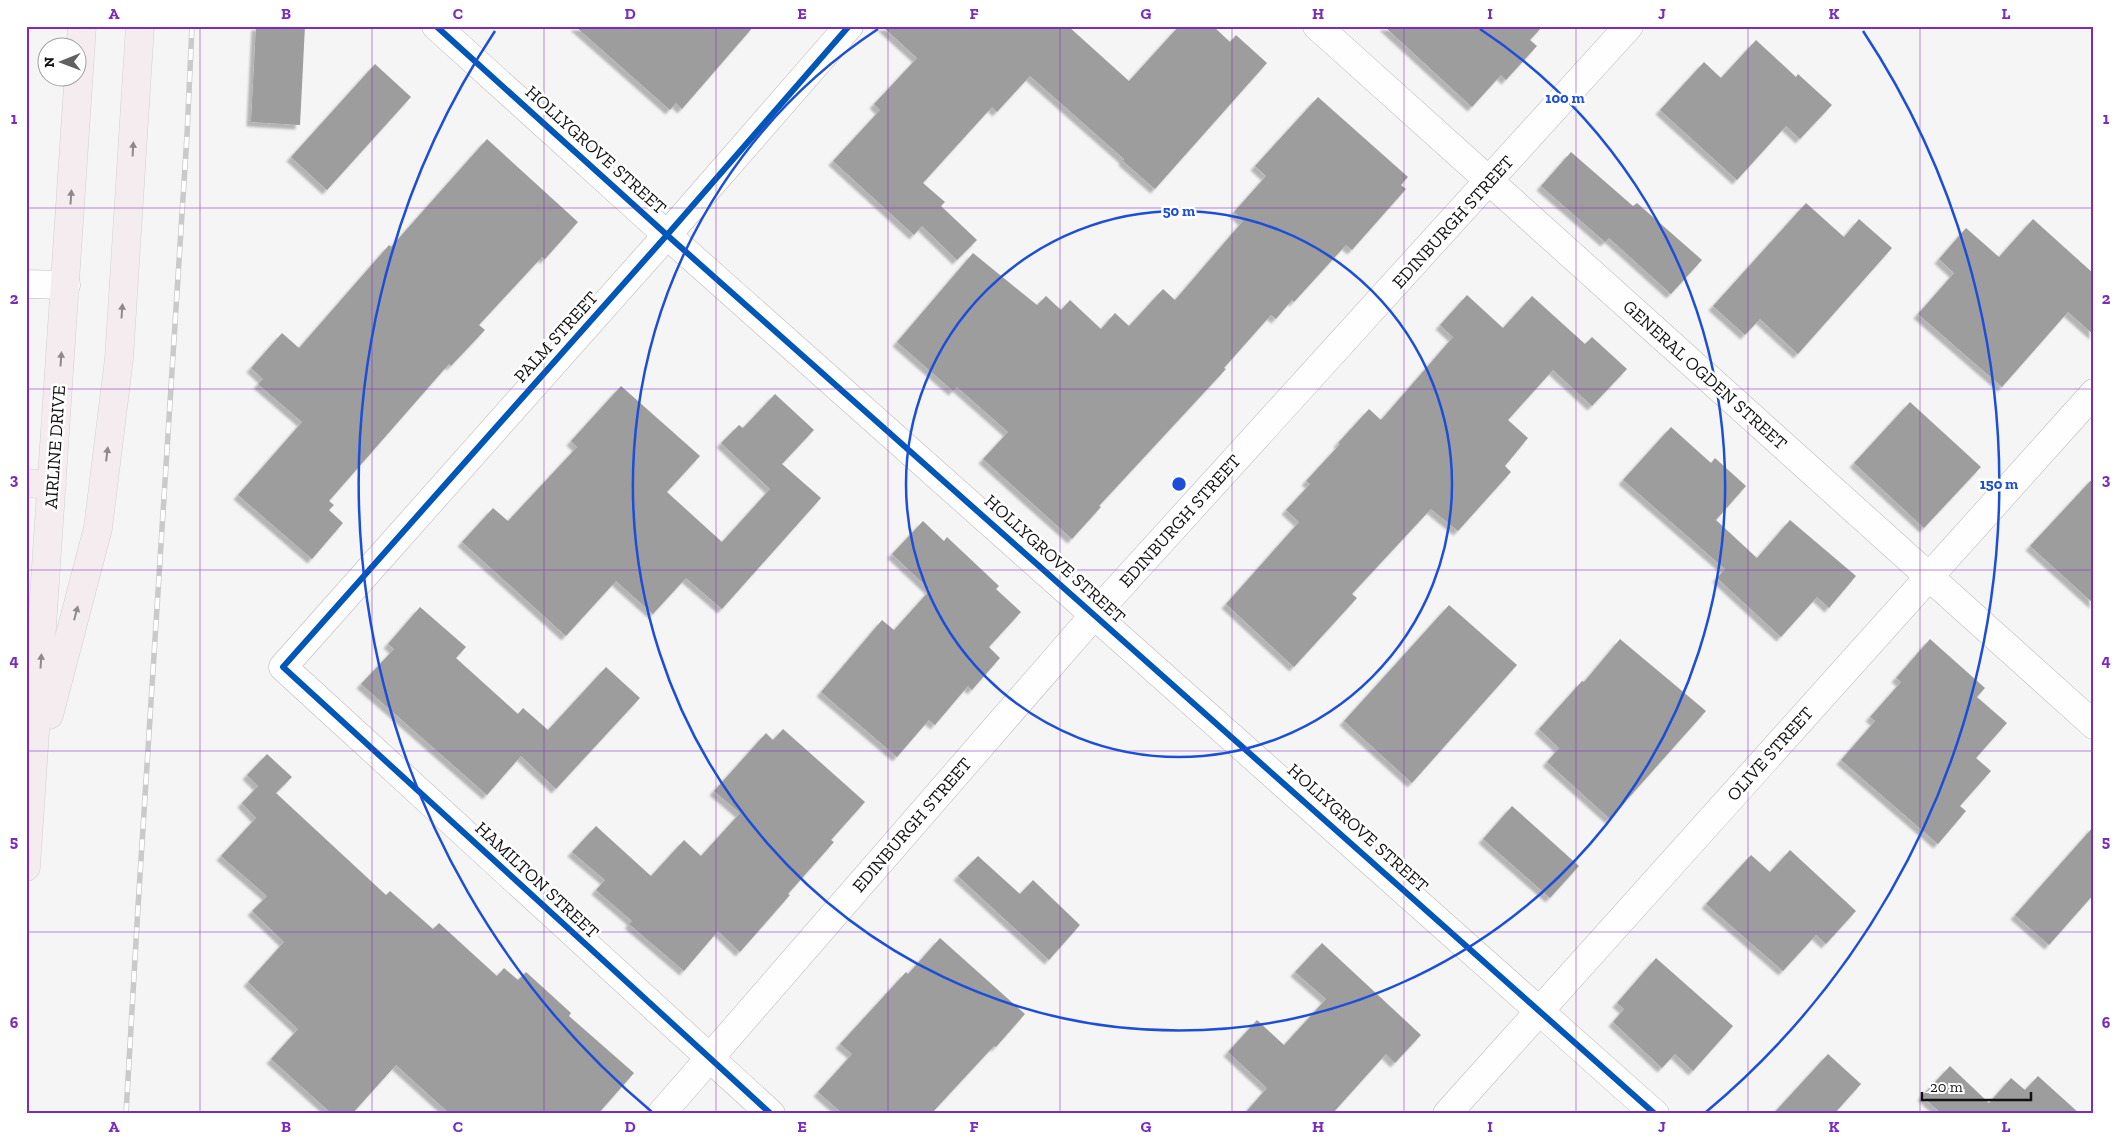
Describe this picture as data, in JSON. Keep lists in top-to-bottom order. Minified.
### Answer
{"streets":{"highway":["AIRLINE DRIVE"],"street":["HOLLYGROVE STREET","EDINBURGH STREET","PALM STREET","GENERAL OGDEN STREET","OLIVE STREET","HAMILTON STREET"]},"crossings":[["HOLLYGROVE STREET","EDINBURGH STREET"],["HOLLYGROVE STREET","PALM STREET"],["HOLLYGROVE STREET","OLIVE STREET"],["EDINBURGH STREET","GENERAL OGDEN STREET"],["EDINBURGH STREET","HAMILTON STREET"],["PALM STREET","HAMILTON STREET"],["GENERAL OGDEN STREET","OLIVE STREET"]],"scale_bar":"20 m","north":"left","grid":{"columns":["A","B","C","D","E","F","G","H","I","J","K","L"],"rows":["1","2","3","4","5","6"]},"rings":["100 m","50 m","150 m"]}
